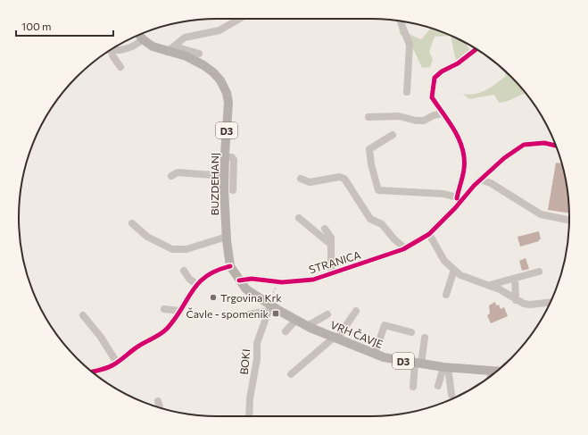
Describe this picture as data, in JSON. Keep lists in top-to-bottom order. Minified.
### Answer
{"streets":{"main road":["D3","BUZDEHANJ","VRH ČAVJE"],"street":["STRANICA","BOKI"]},"crossings":[["BUZDEHANJ","STRANICA"],["BUZDEHANJ","VRH ČAVJE"],["STRANICA","VRH ČAVJE"],["VRH ČAVJE","BOKI"]],"places":{"other":["Trgovina Krk"],"transit":["Čavle - spomenik"]},"scale_bar":"100 m"}
